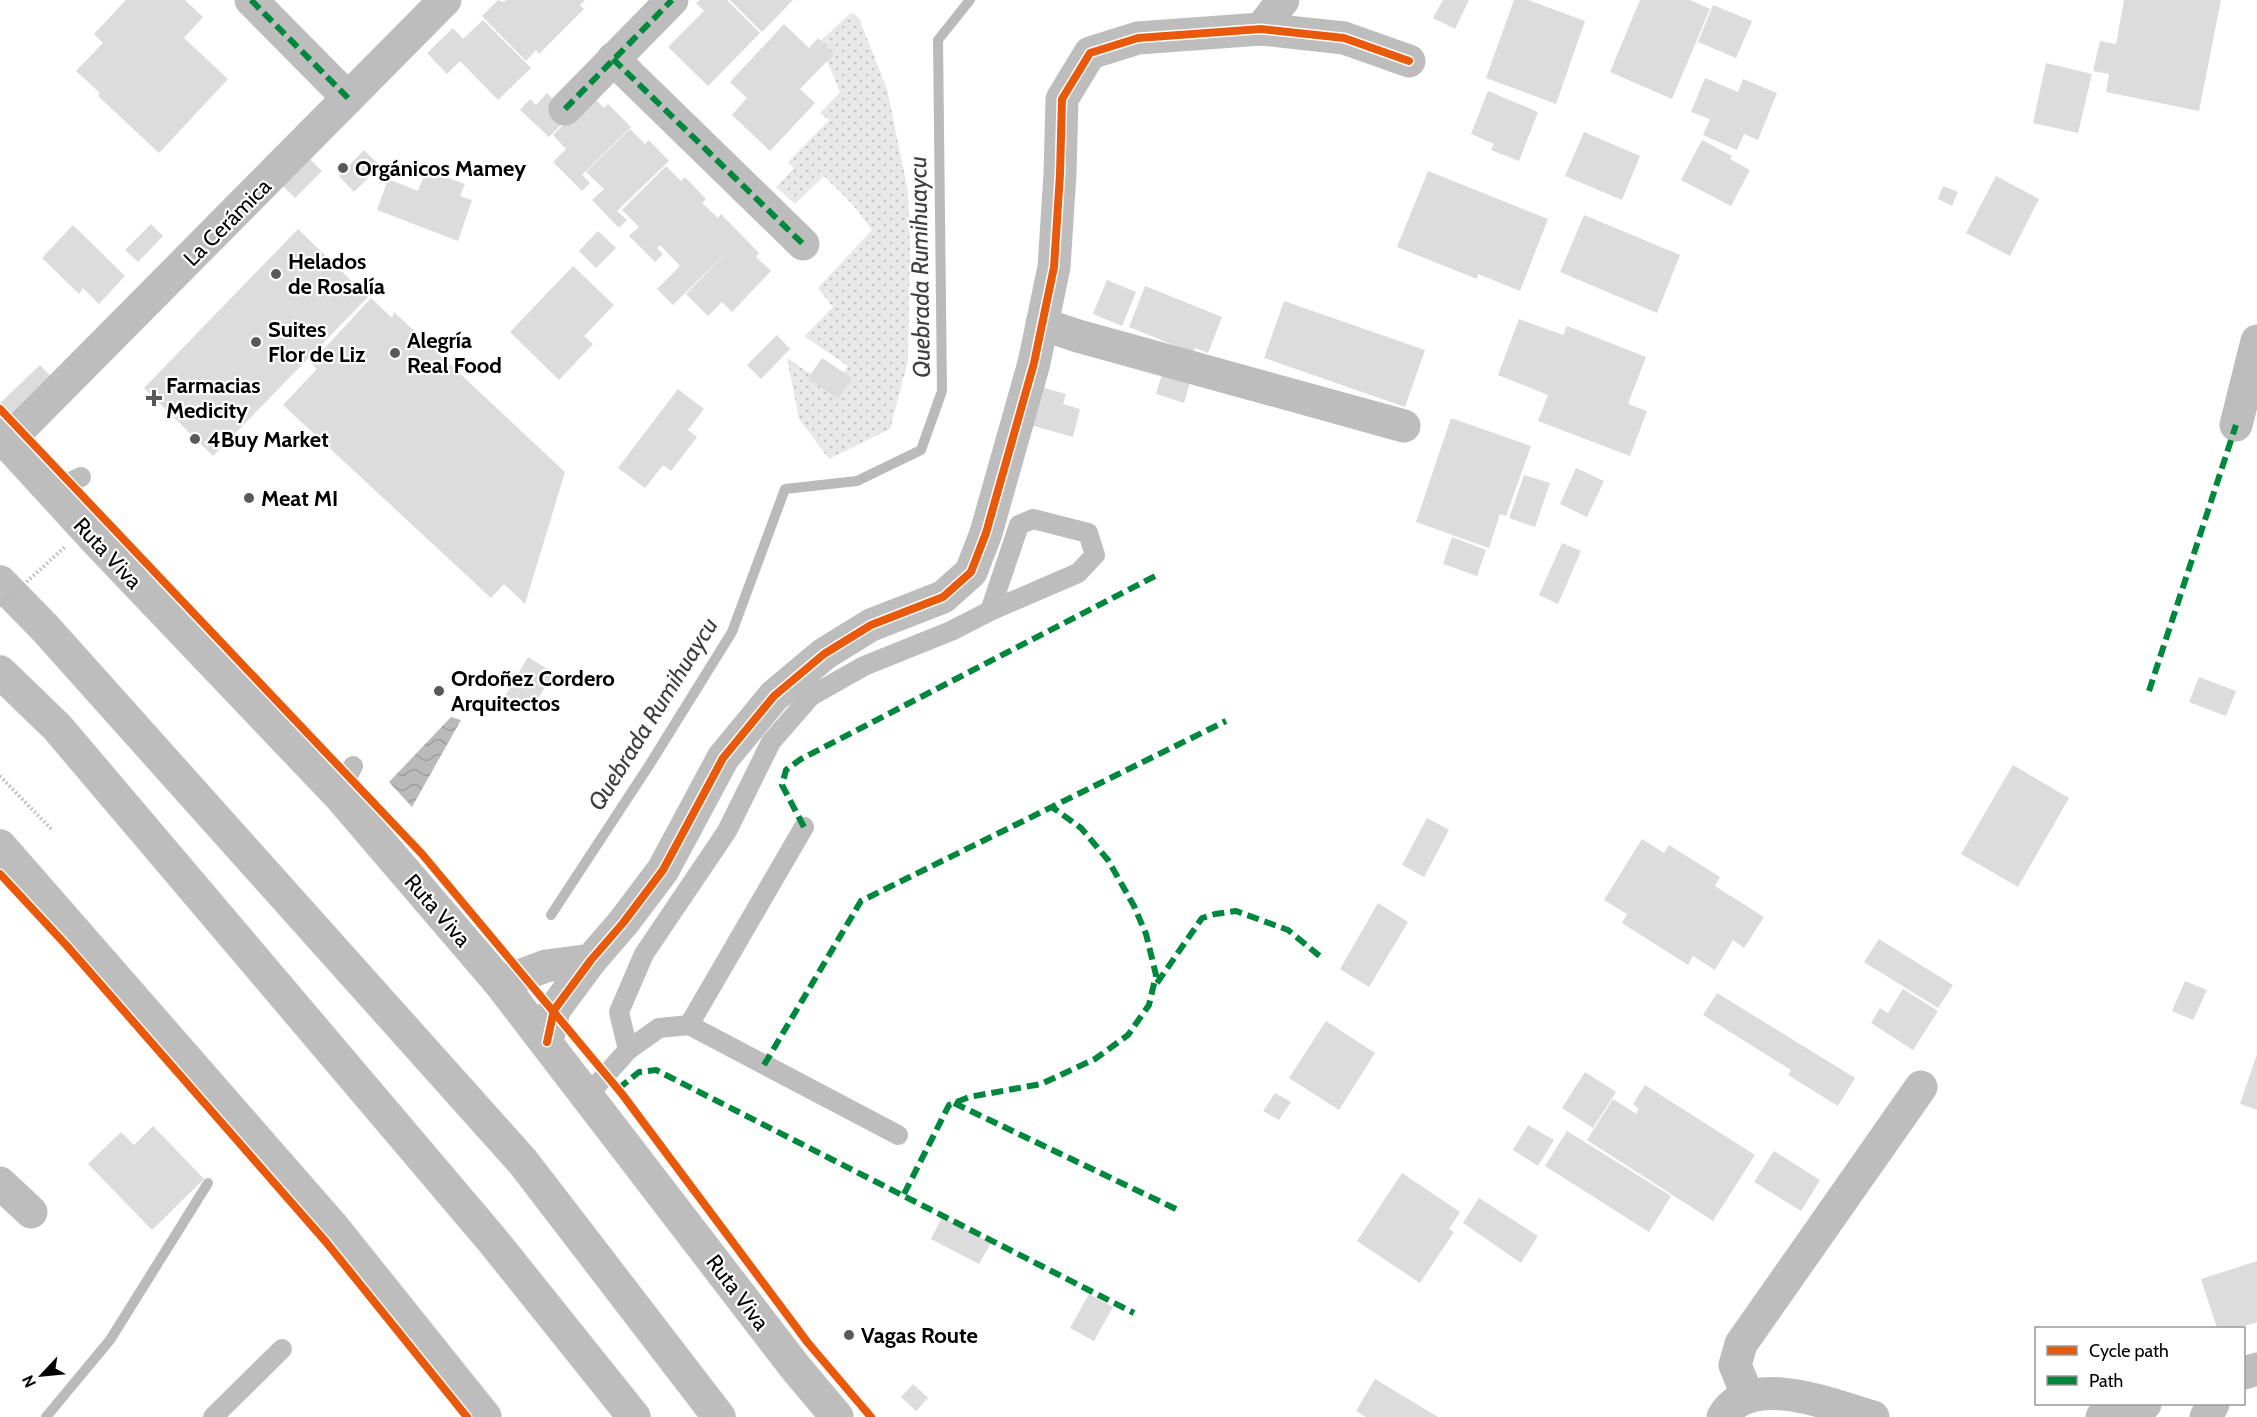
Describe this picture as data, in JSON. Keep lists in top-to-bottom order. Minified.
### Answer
{"streets":{"main road":["La Cerámica","Ruta Viva"]},"crossings":[["La Cerámica","Ruta Viva"]],"water":["Quebrada Rumihuaycu"],"places":{"other":["Orgánicos Mamey","Helados de Rosalía","Suites Flor de Liz","Alegría Real Food","4Buy Market","Meat MI","Ordoñez Cordero Arquitectos","Vagas Route"],"health":["Farmacias Medicity"]},"legend":["Cycle path","Path"],"north":"bottom left"}
